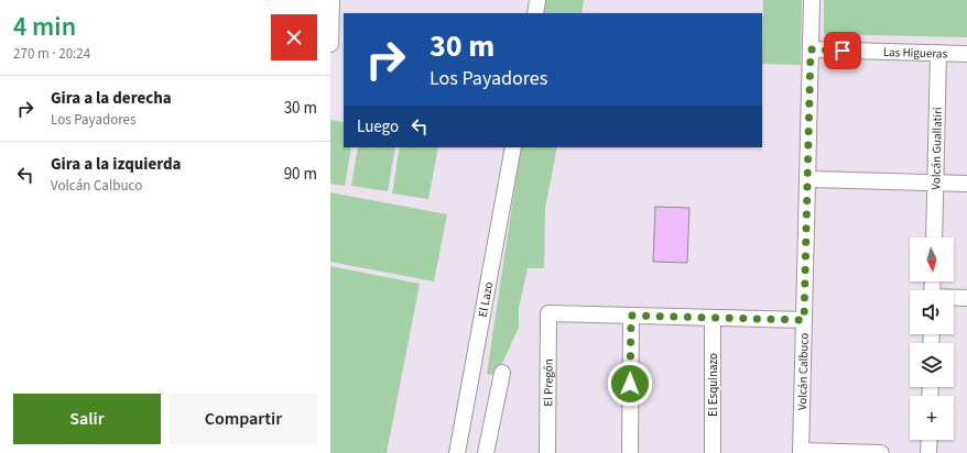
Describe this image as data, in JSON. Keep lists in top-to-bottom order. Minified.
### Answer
{"streets":{"street":["Las Higueras","Volcán Guallatiri","El Lazo","Volcán Calbuco","El Pregón","El Esquinazo"]},"crossings":[["Las Higueras","Volcán Guallatiri"],["Las Higueras","Volcán Calbuco"]],"north":"bottom","page":{"heading":["4 min","270 m · 20:24"],"turn":["30 m","Los Payadores"],"list":[{"name":"Gira a la derecha","note":"Los Payadores","value":"30 m"},{"name":"Gira a la izquierda","note":"Volcán Calbuco","value":"90 m"}],"then":"Luego","map_buttons":"+","buttons":["Salir","Compartir"]}}
